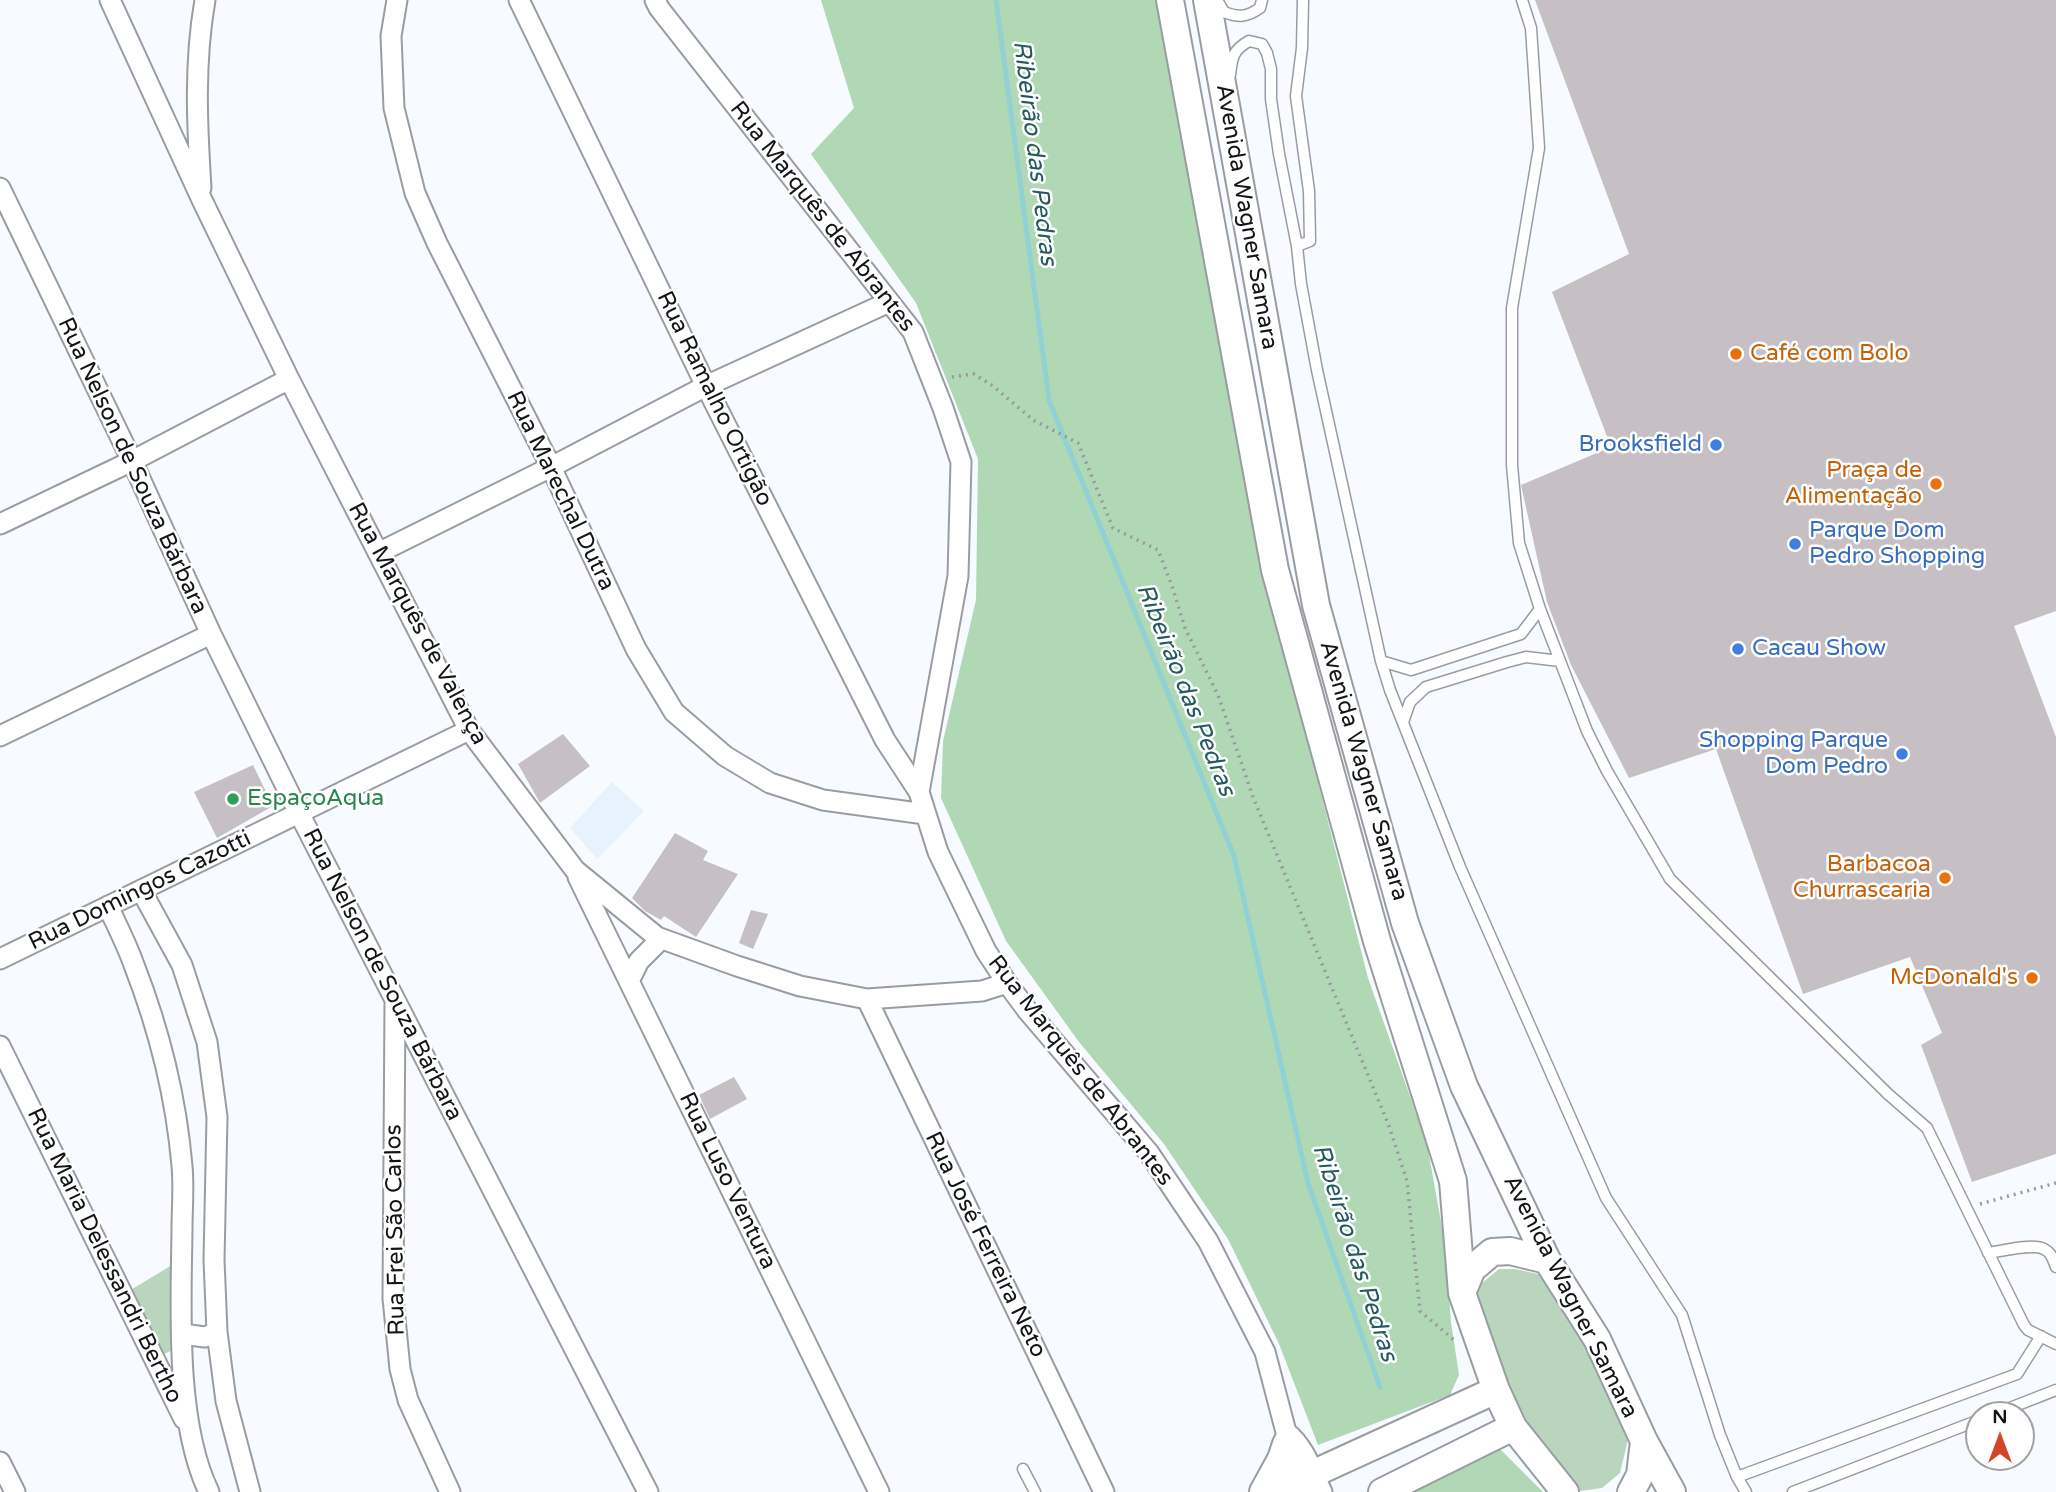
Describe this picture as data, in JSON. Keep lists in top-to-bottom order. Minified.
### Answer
{"streets":{"main road":["Avenida Wagner Samara"],"street":["Rua Marquês de Abrantes","Rua Ramalho Ortigão","Rua Nelson de Souza Bárbara","Rua Marechal Dutra","Rua Marquês de Valença","Rua Domingos Cazotti","Rua Luso Ventura","Rua Frei São Carlos","Rua José Ferreira Neto","Rua Maria Delessandri Bertho"]},"crossings":[["Rua Marquês de Abrantes","Rua Ramalho Ortigão"],["Rua Marquês de Abrantes","Rua Marechal Dutra"],["Rua Marquês de Abrantes","Rua Marquês de Valença"],["Rua Nelson de Souza Bárbara","Rua Domingos Cazotti"],["Rua Nelson de Souza Bárbara","Rua Frei São Carlos"],["Rua Marquês de Valença","Rua Domingos Cazotti"],["Rua Marquês de Valença","Rua Luso Ventura"],["Rua Marquês de Valença","Rua José Ferreira Neto"]],"water":["Ribeirão das Pedras"],"places":["Café com Bolo","Brooksfield","Praça de Alimentação","Parque Dom Pedro Shopping","Cacau Show","Shopping Parque Dom Pedro","EspaçoAqua","Barbacoa Churrascaria","McDonald's"],"north":"top"}
